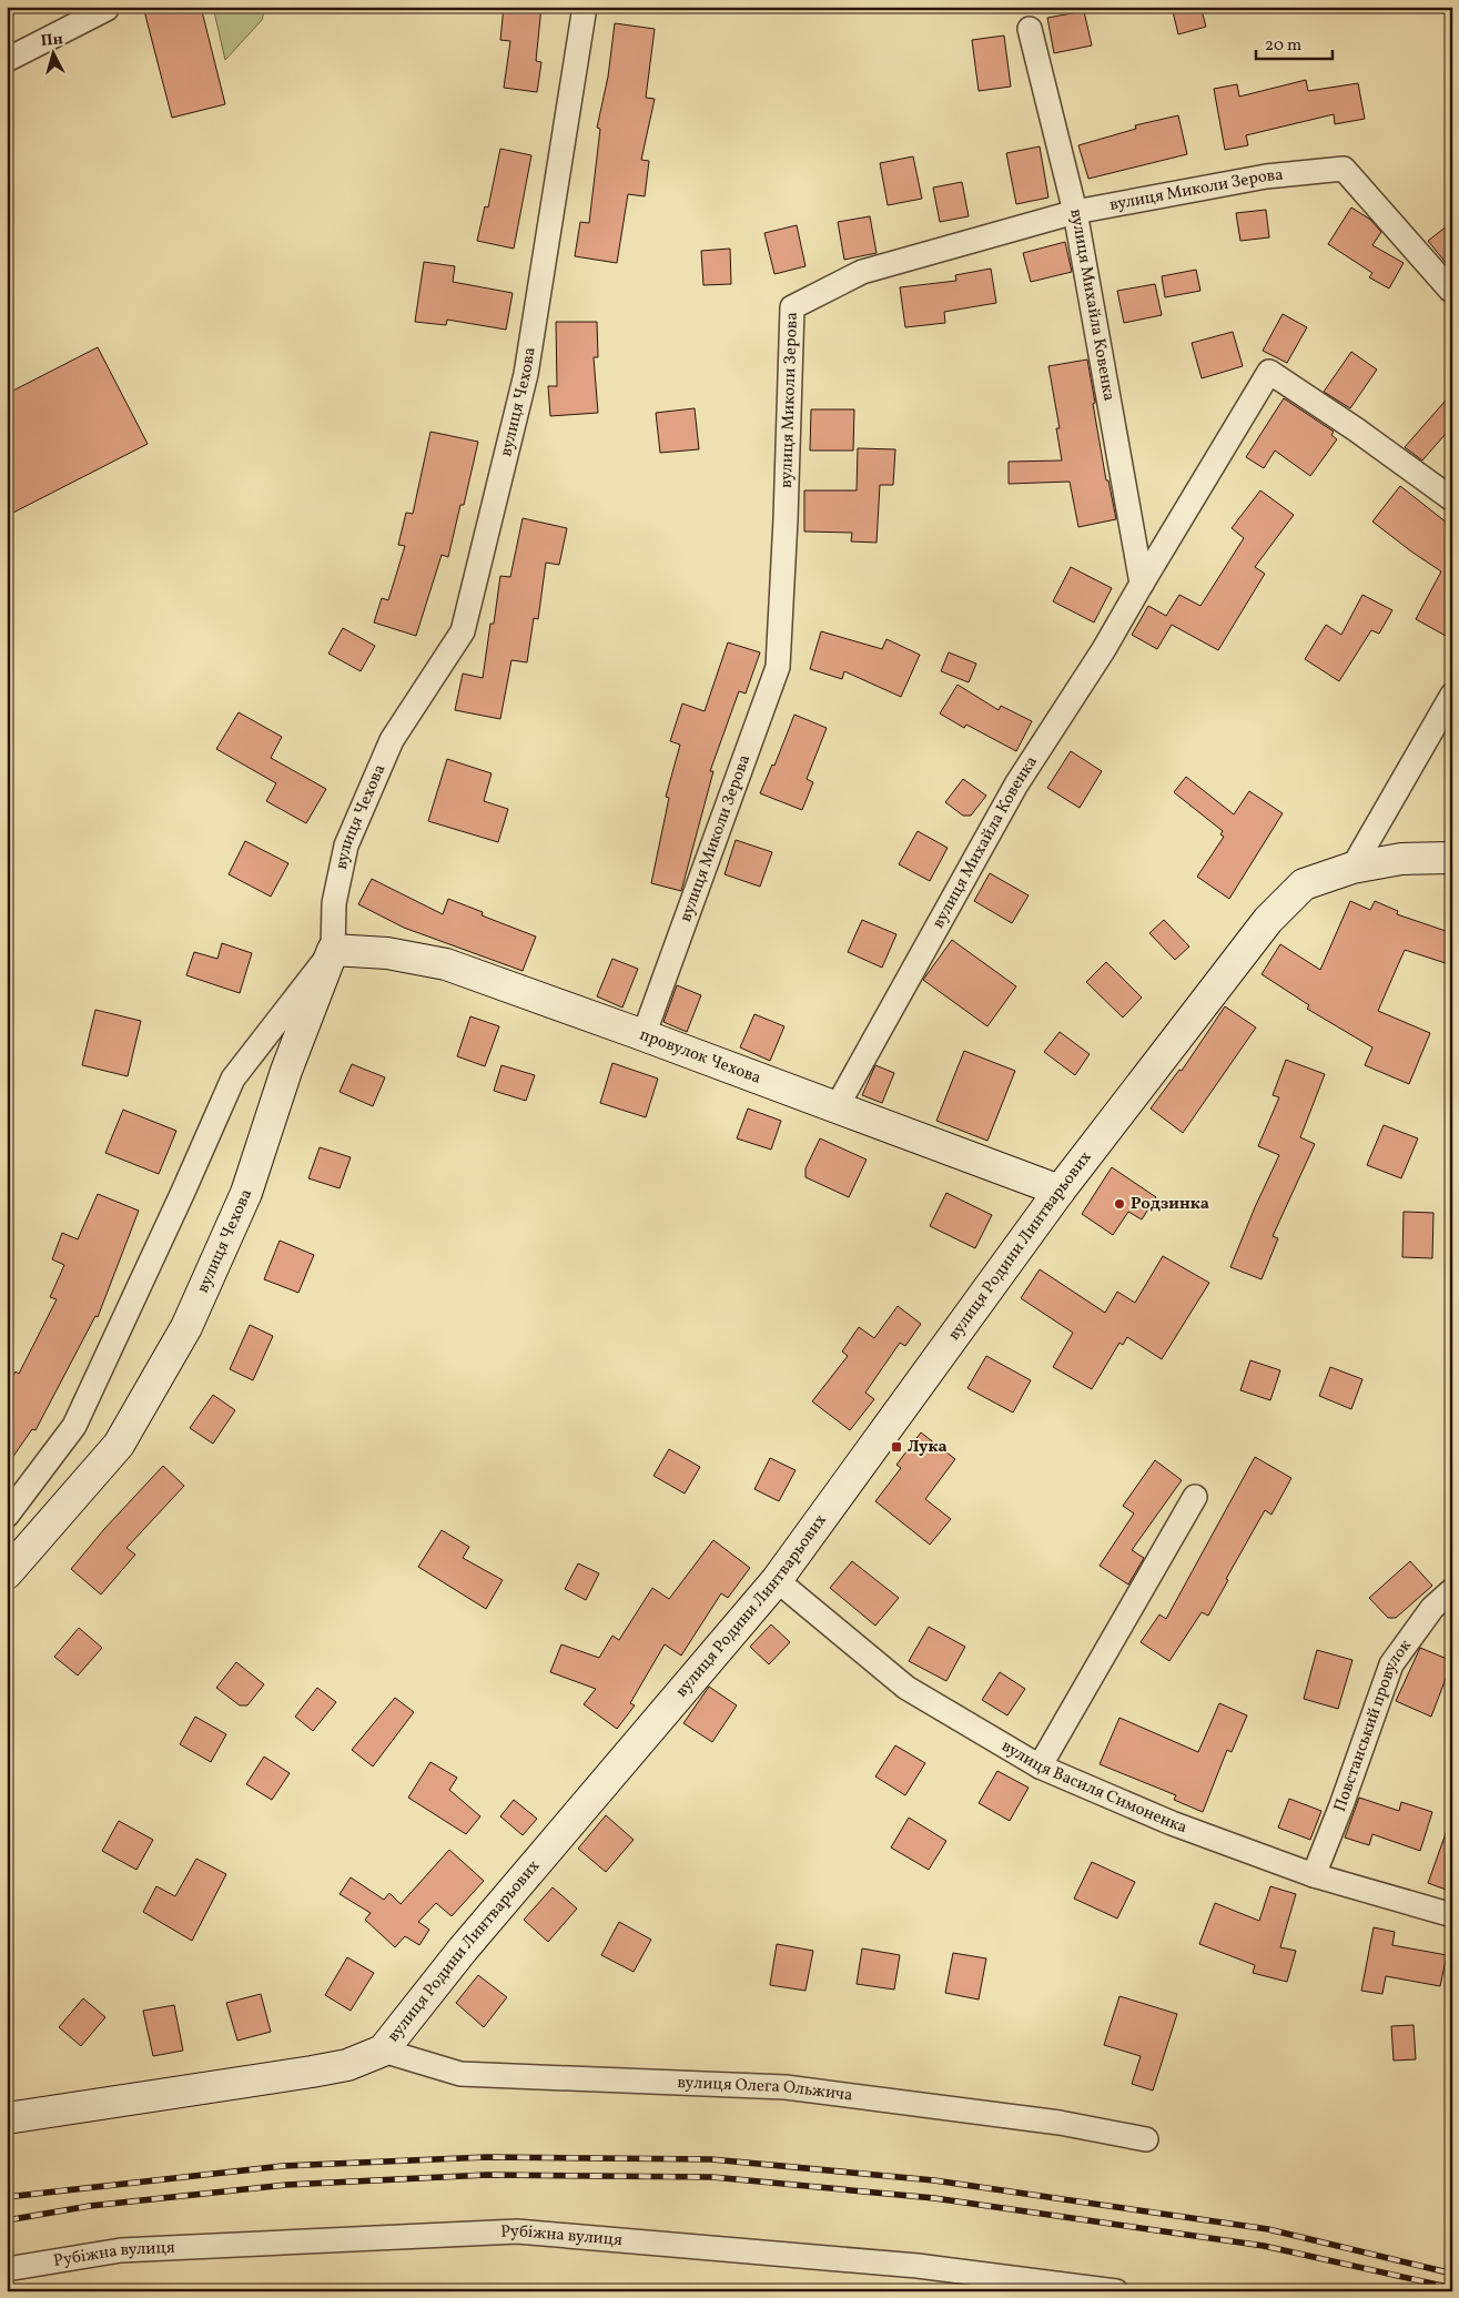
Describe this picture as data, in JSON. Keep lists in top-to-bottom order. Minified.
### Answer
{"streets":{"main road":["вулиця Чехова","провулок Чехова","вулиця Родини Линтварьових"],"street":["вулиця Миколи Зерова","вулиця Михайла Ковенка","Повстанський провулок","вулиця Василя Симоненка","вулиця Олега Ольжича","Рубіжна вулиця"]},"crossings":[["вулиця Миколи Зерова","вулиця Михайла Ковенка"],["вулиця Миколи Зерова","провулок Чехова"],["вулиця Михайла Ковенка","провулок Чехова"],["вулиця Чехова","провулок Чехова"],["провулок Чехова","вулиця Родини Линтварьових"],["вулиця Родини Линтварьових","вулиця Василя Симоненка"],["вулиця Родини Линтварьових","вулиця Олега Ольжича"],["Повстанський провулок","вулиця Василя Симоненка"]],"places":{"other":["Родзинка"],"transit":["Лука"]},"scale_bar":"20 m","north":"top"}
